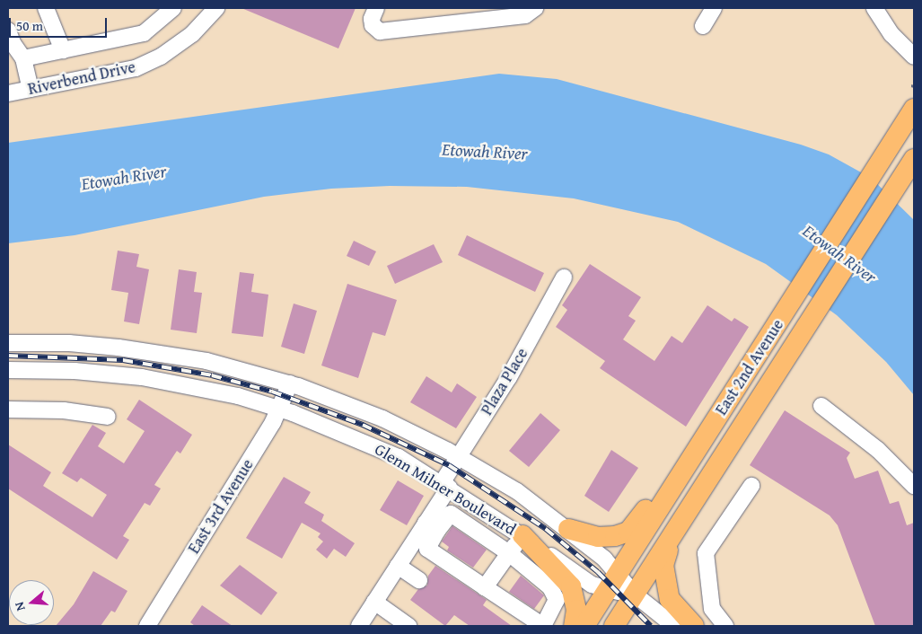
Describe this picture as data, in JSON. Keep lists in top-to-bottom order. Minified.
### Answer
{"streets":{"main road":["East 2nd Avenue"],"street":["Riverbend Drive","Plaza Place","Glenn Milner Boulevard","East 3rd Avenue"]},"crossings":[["East 2nd Avenue","Glenn Milner Boulevard"],["Plaza Place","Glenn Milner Boulevard"],["Glenn Milner Boulevard","East 3rd Avenue"]],"water":["Etowah River"],"scale_bar":"50 m","north":"left"}
